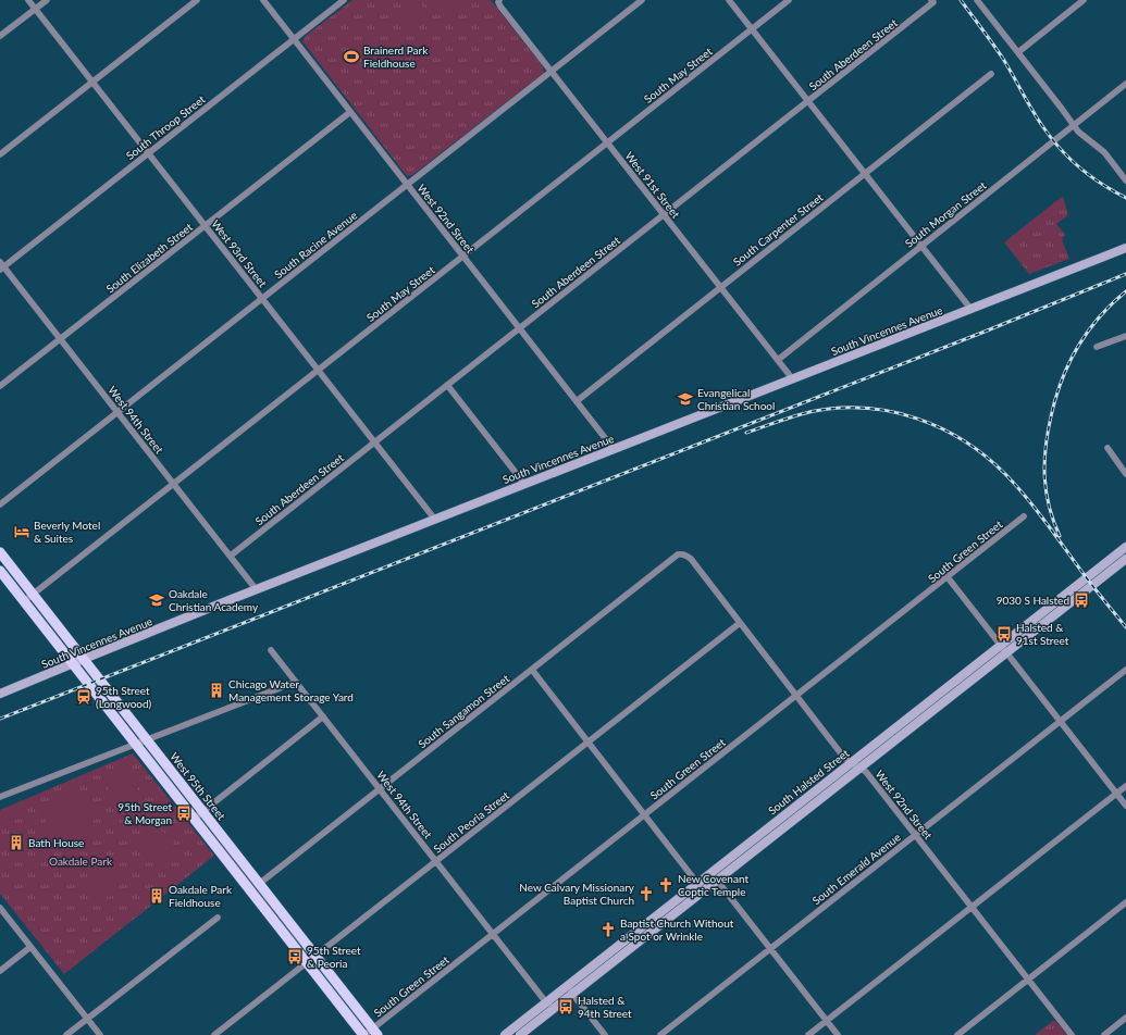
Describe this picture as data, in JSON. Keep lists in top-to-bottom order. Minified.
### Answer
{"streets":{"main road":["South Vincennes Avenue","South Halsted Street","West 95th Street"],"street":["South Aberdeen Street","South May Street","South Throop Street","West 91st Street","South Morgan Street","West 92nd Street","South Carpenter Street","South Racine Avenue","West 93rd Street","South Elizabeth Street","West 94th Street","South Green Street","South Sangamon Street","South Peoria Street","South Emerald Avenue"]},"crossings":[["South Aberdeen Street","West 91st Street"],["South Aberdeen Street","West 92nd Street"],["South Aberdeen Street","West 93rd Street"],["South Aberdeen Street","West 94th Street"],["South May Street","West 91st Street"],["South May Street","West 92nd Street"],["South May Street","West 93rd Street"],["South May Street","West 94th Street"],["South May Street","West 95th Street"],["South Throop Street","West 92nd Street"],["South Throop Street","West 93rd Street"],["South Throop Street","West 94th Street"],["West 91st Street","South Morgan Street"],["West 91st Street","South Carpenter Street"],["West 91st Street","South Racine Avenue"],["West 91st Street","South Vincennes Avenue"],["West 92nd Street","South Carpenter Street"],["West 92nd Street","South Racine Avenue"],["West 92nd Street","South Elizabeth Street"],["West 92nd Street","South Vincennes Avenue"],["West 92nd Street","South Green Street"],["West 92nd Street","South Sangamon Street"],["West 92nd Street","South Halsted Street"],["West 92nd Street","South Peoria Street"],["West 92nd Street","South Emerald Avenue"],["South Racine Avenue","West 93rd Street"],["South Racine Avenue","West 94th Street"],["West 93rd Street","South Elizabeth Street"],["West 93rd Street","South Vincennes Avenue"],["South Elizabeth Street","West 94th Street"],["South Vincennes Avenue","West 94th Street"],["South Vincennes Avenue","West 95th Street"],["West 94th Street","South Green Street"],["West 94th Street","South Sangamon Street"],["West 94th Street","South Halsted Street"],["West 94th Street","South Peoria Street"],["South Green Street","West 95th Street"],["South Sangamon Street","West 95th Street"],["West 95th Street","South Peoria Street"]],"parks":["Oakdale Park"],"places":{"sports":["Brainerd Park Fieldhouse"],"school or university":["Evangelical Christian School","Oakdale Christian Academy"],"hotel":["Beverly Motel & Suites"],"bus stop":["9030 S Halsted","Halsted & 91st Street","95th Street & Morgan","95th Street & Peoria","Halsted & 94th Street"],"building":["Chicago Water Management Storage Yard","Bath House","Oakdale Park Fieldhouse"],"station":["95th Street (Longwood)"],"church":["New Covenant Coptic Temple","New Calvary Missionary Baptist Church","Baptist Church Without a Spot or Wrinkle"]}}
